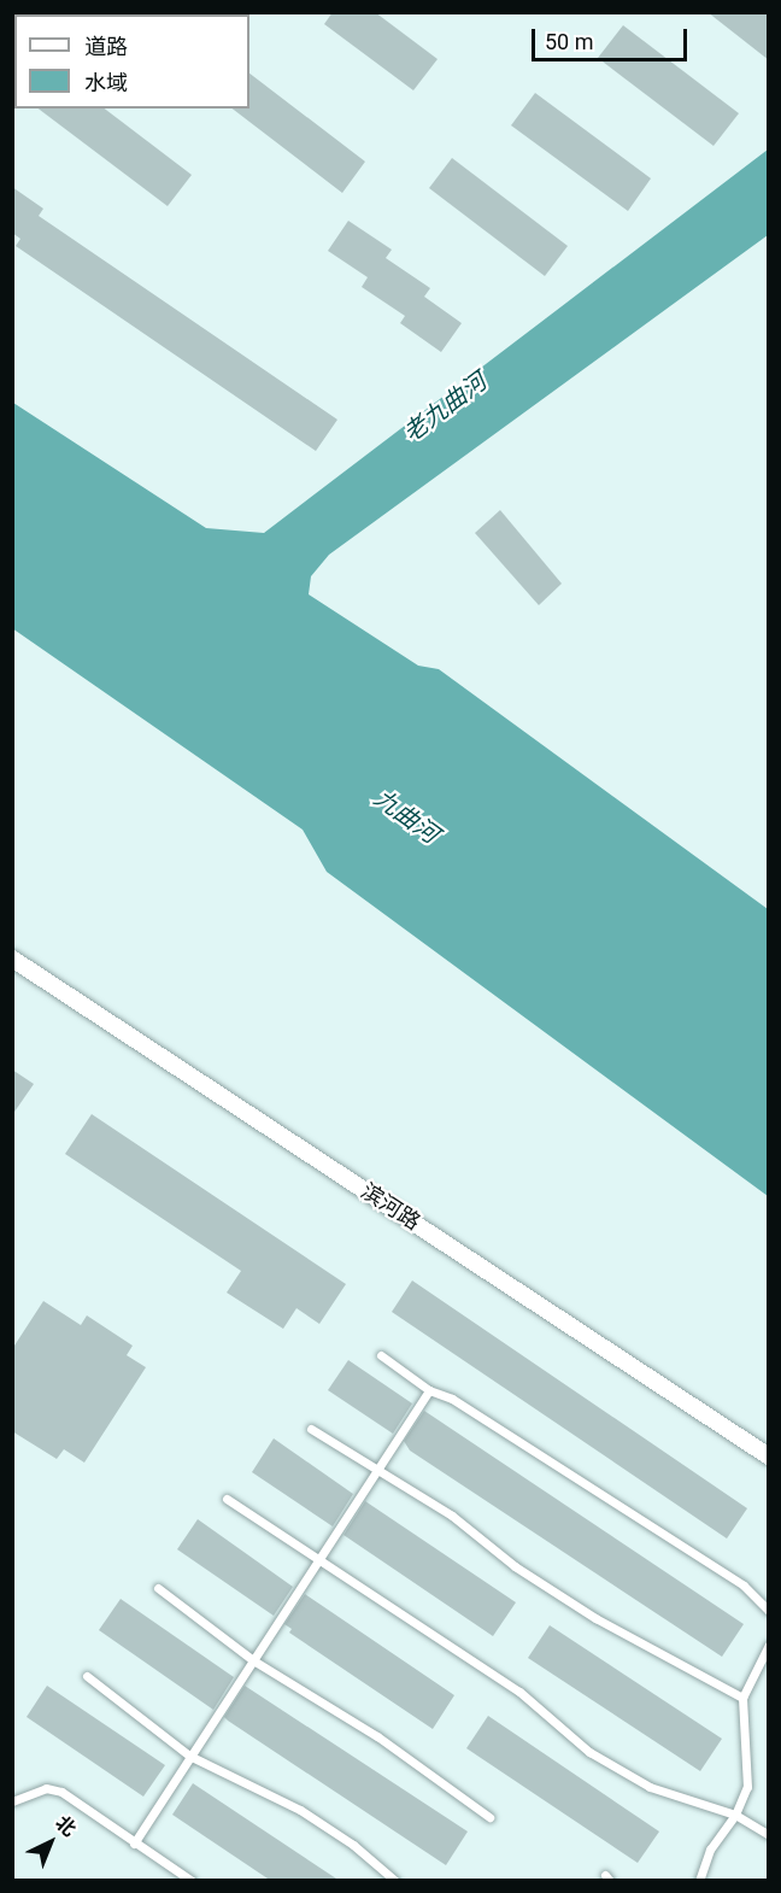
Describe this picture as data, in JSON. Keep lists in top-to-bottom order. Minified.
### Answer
{"streets":{"street":["滨河路"]},"water":["老九曲河","九曲河"],"legend":["道路","水域"],"scale_bar":"50 m","north":"top right"}
